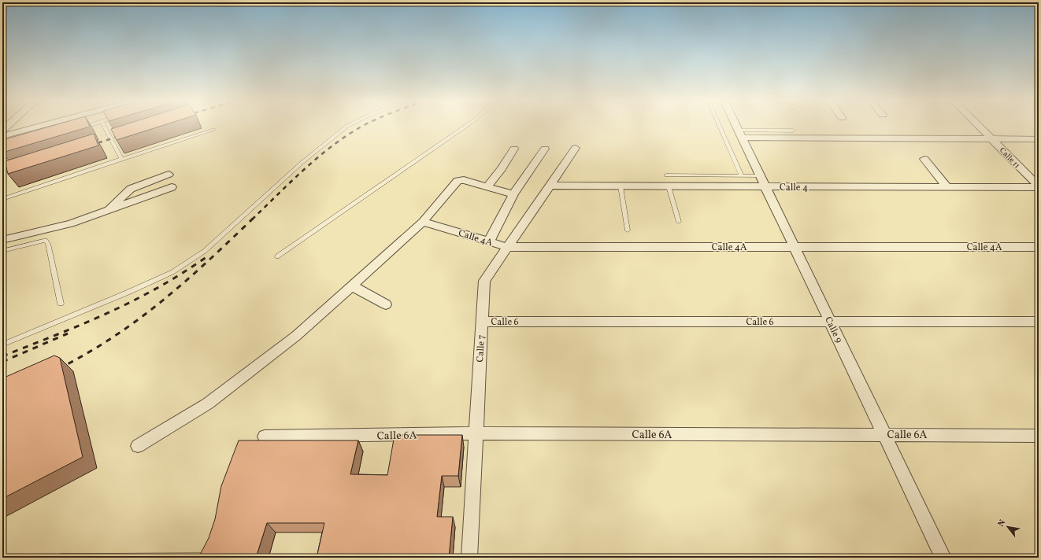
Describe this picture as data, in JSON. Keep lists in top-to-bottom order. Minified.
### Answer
{"streets":{"street":["Calle 11","Calle 4","Calle 4A","Calle 6","Calle 9","Calle 7","Calle 6A"]},"crossings":[["Calle 11","Calle 4"],["Calle 4","Calle 9"],["Calle 4","Calle 7"],["Calle 4A","Calle 9"],["Calle 4A","Calle 7"],["Calle 6","Calle 9"],["Calle 6","Calle 7"],["Calle 9","Calle 6A"],["Calle 7","Calle 6A"]],"north":"top left"}
